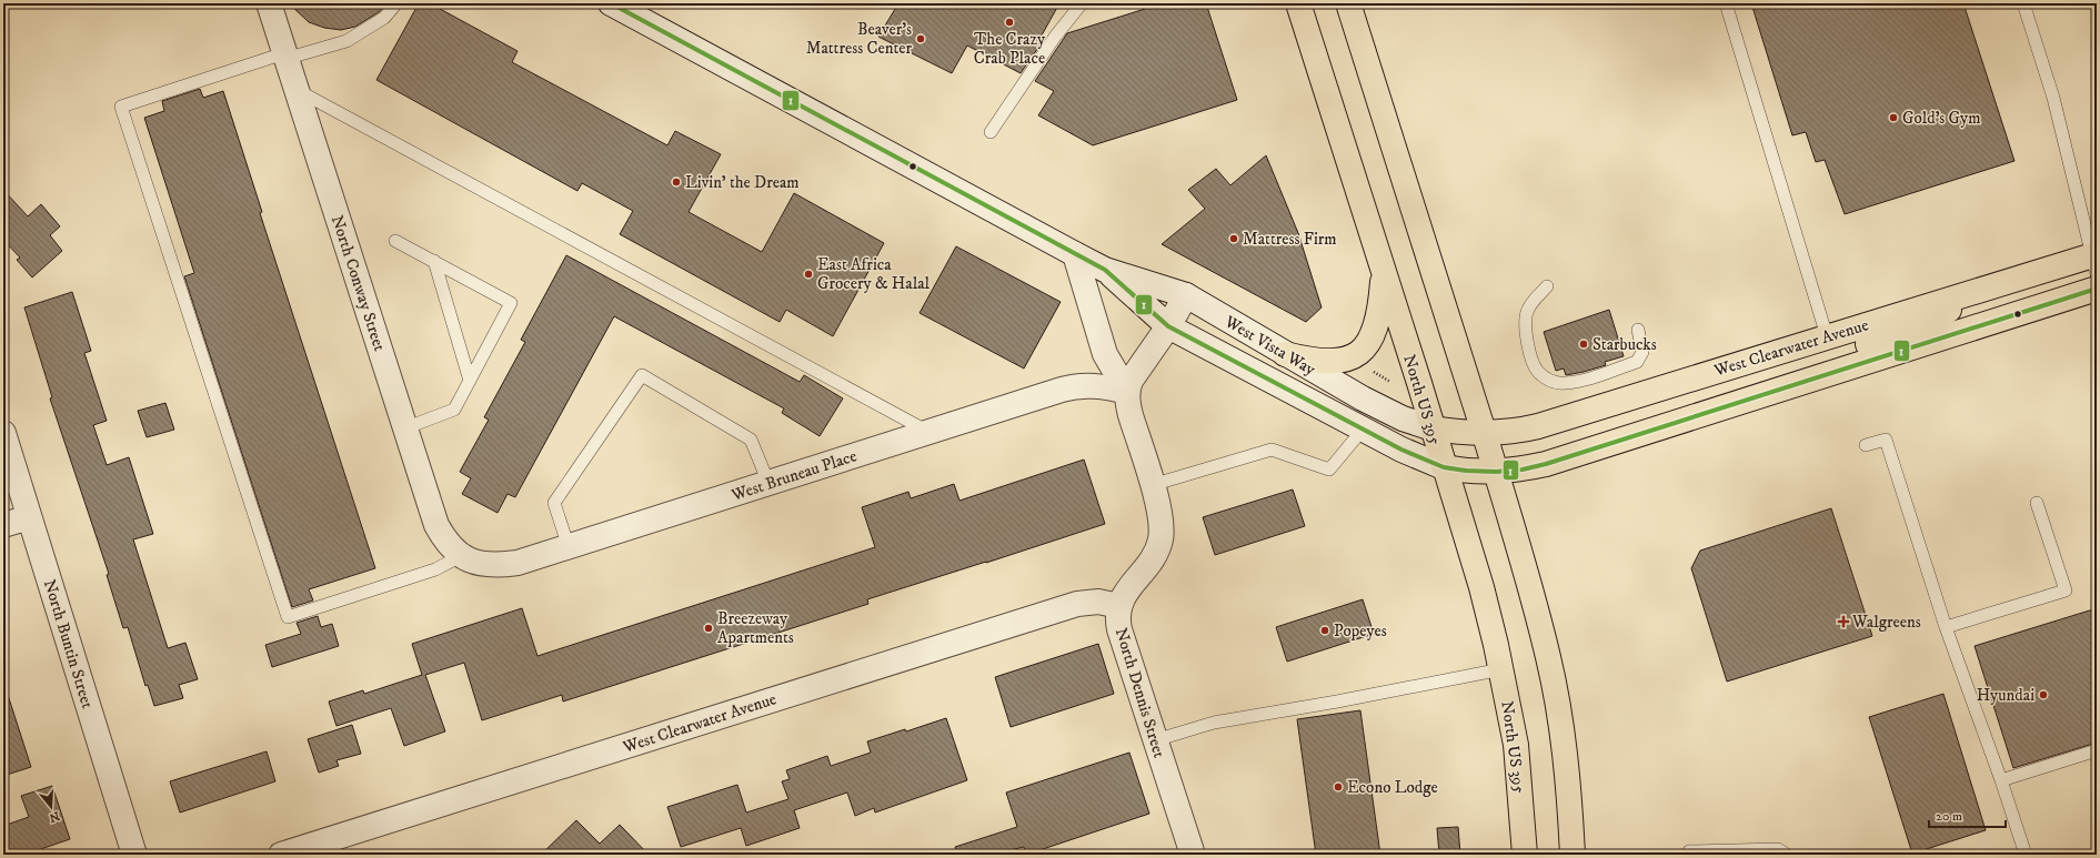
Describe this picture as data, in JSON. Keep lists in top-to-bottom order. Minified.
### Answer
{"streets":{"main road":["West Clearwater Avenue","North US 395"],"street":["North Conway Street","West Vista Way","West Bruneau Place","North Buntin Street","North Dennis Street"]},"crossings":[["North Conway Street","West Bruneau Place"],["West Vista Way","West Clearwater Avenue"],["West Vista Way","North US 395"],["West Clearwater Avenue","North US 395"],["West Clearwater Avenue","North Dennis Street"],["West Bruneau Place","North Dennis Street"]],"places":{"other":["The Crazy Crab Place","Beaver's Mattress Center","Gold's Gym","Livin' the Dream","Mattress Firm","East Africa Grocery & Halal","Starbucks","Breezeway Apartments","Popeyes","Hyundai","Econo Lodge"],"health":["Walgreens"]},"lines":["transit line 1"],"scale_bar":"20 m","north":"bottom"}
